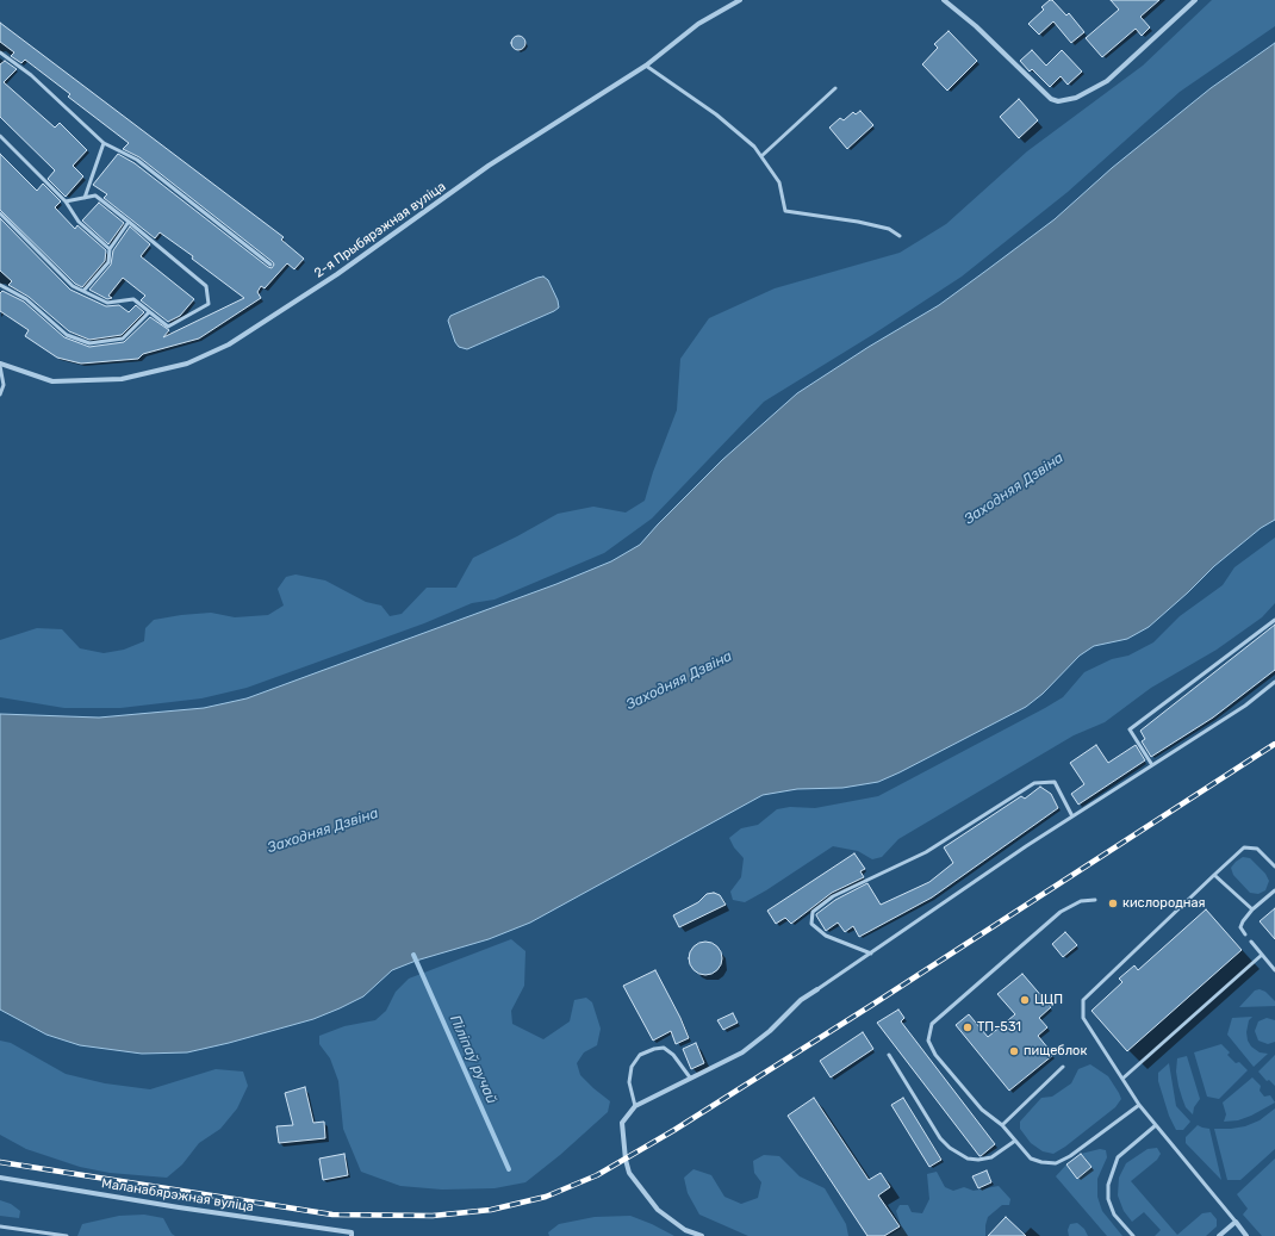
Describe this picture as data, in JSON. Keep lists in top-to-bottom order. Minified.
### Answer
{"streets":{"street":["2-я Прыбярэжная вуліца","Маланабярэжная вуліца"]},"water":["Заходняя Дзвіна","Піліпаў ручай"],"places":["кислородная","ЦЦП","ТП-531","пищеблок"]}
